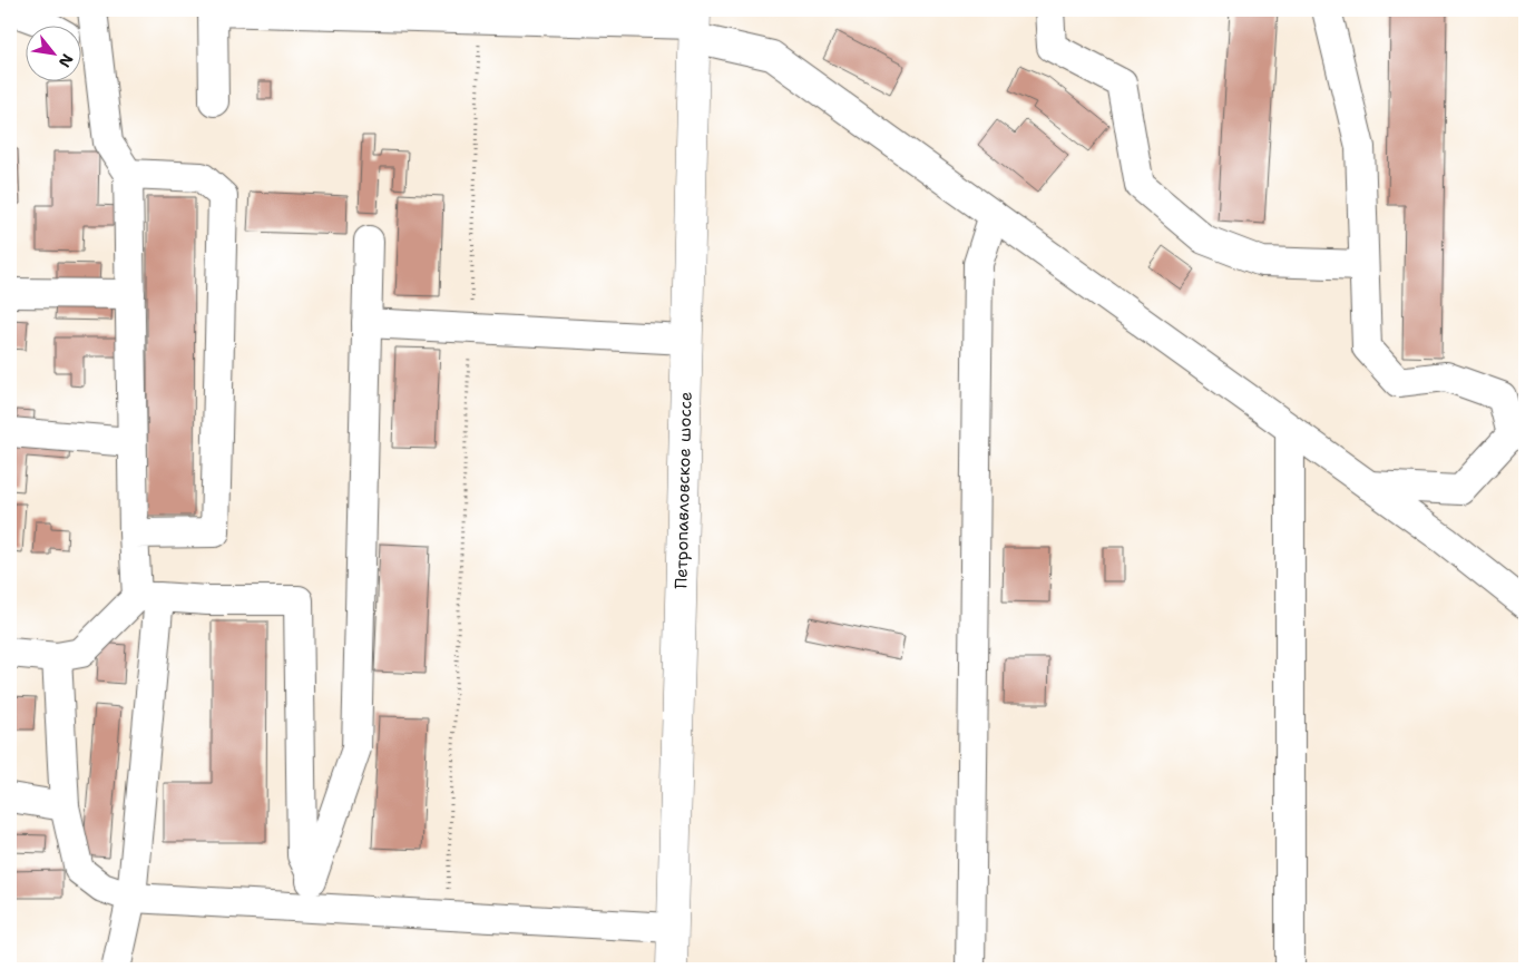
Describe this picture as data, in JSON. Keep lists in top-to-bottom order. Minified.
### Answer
{"streets":{"main road":["Петропавловское шоссе"]},"north":"bottom right"}
